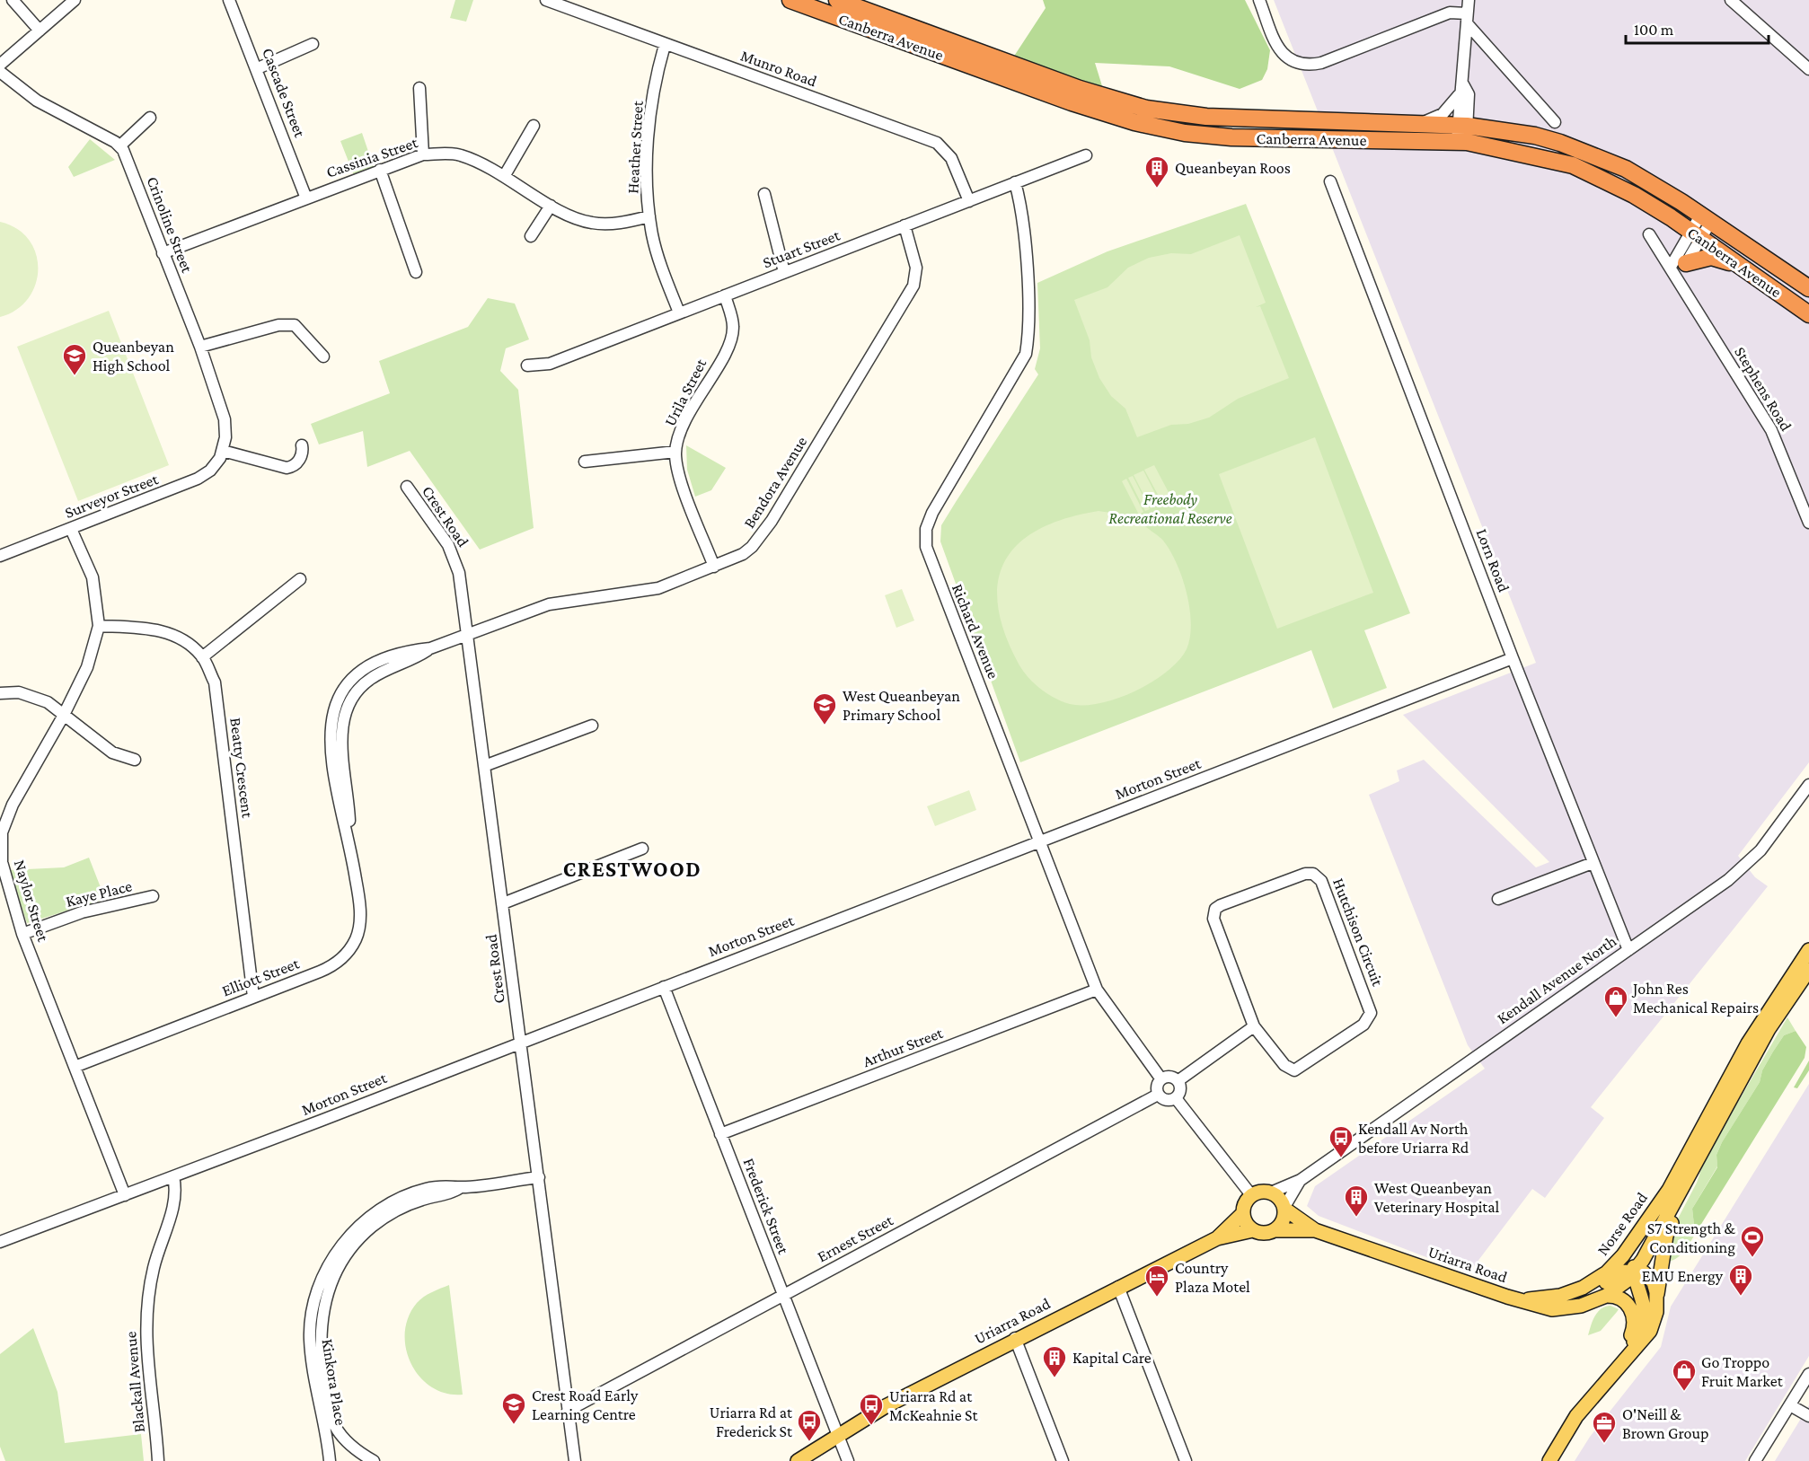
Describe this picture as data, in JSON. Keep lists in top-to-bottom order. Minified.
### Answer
{"streets":{"highway":["Canberra Avenue"],"main road":["Norse Road","Uriarra Road"],"street":["Munro Road","Cascade Street","Heather Street","Cassinia Street","Crinoline Street","Stuart Street","Stephens Road","Urila Street","Bendora Avenue","Surveyor Street","Crest Road","Lorn Road","Richard Avenue","Beatty Crescent","Morton Street","Kaye Place","Naylor Street","Hutchison Circuit","Elliott Street","Kendall Avenue North","Arthur Street","Frederick Street","Ernest Street","Blackall Avenue","Kinkora Place"]},"crossings":[["Canberra Avenue","Stephens Road"],["Munro Road","Heather Street"],["Munro Road","Stuart Street"],["Cascade Street","Cassinia Street"],["Heather Street","Cassinia Street"],["Heather Street","Stuart Street"],["Cassinia Street","Crinoline Street"],["Crinoline Street","Surveyor Street"],["Stuart Street","Urila Street"],["Stuart Street","Bendora Avenue"],["Stuart Street","Richard Avenue"],["Urila Street","Bendora Avenue"],["Bendora Avenue","Crest Road"],["Bendora Avenue","Elliott Street"],["Surveyor Street","Naylor Street"],["Crest Road","Morton Street"],["Crest Road","Elliott Street"],["Crest Road","Ernest Street"],["Crest Road","Kinkora Place"],["Lorn Road","Morton Street"],["Lorn Road","Kendall Avenue North"],["Richard Avenue","Morton Street"],["Richard Avenue","Arthur Street"],["Richard Avenue","Ernest Street"],["Beatty Crescent","Naylor Street"],["Beatty Crescent","Elliott Street"],["Morton Street","Naylor Street"],["Morton Street","Frederick Street"],["Morton Street","Blackall Avenue"],["Kaye Place","Naylor Street"],["Naylor Street","Elliott Street"],["Kendall Avenue North","Uriarra Road"],["Arthur Street","Frederick Street"],["Frederick Street","Ernest Street"],["Frederick Street","Uriarra Road"],["Norse Road","Uriarra Road"]],"districts":["CRESTWOOD"],"parks":["Freebody Recreational Reserve"],"places":{"building":["Queanbeyan Roos","West Queanbeyan Veterinary Hospital","EMU Energy","Kapital Care"],"school or university":["Queanbeyan High School","West Queanbeyan Primary School","Crest Road Early Learning Centre"],"shop":["John Res Mechanical Repairs","Go Troppo Fruit Market"],"bus stop":["Kendall Av North before Uriarra Rd","Uriarra Rd at McKeahnie St","Uriarra Rd at Frederick St"],"sports":["S7 Strength & Conditioning"],"hotel":["Country Plaza Motel"],"office":["O'Neill & Brown Group"]},"scale_bar":"100 m"}
